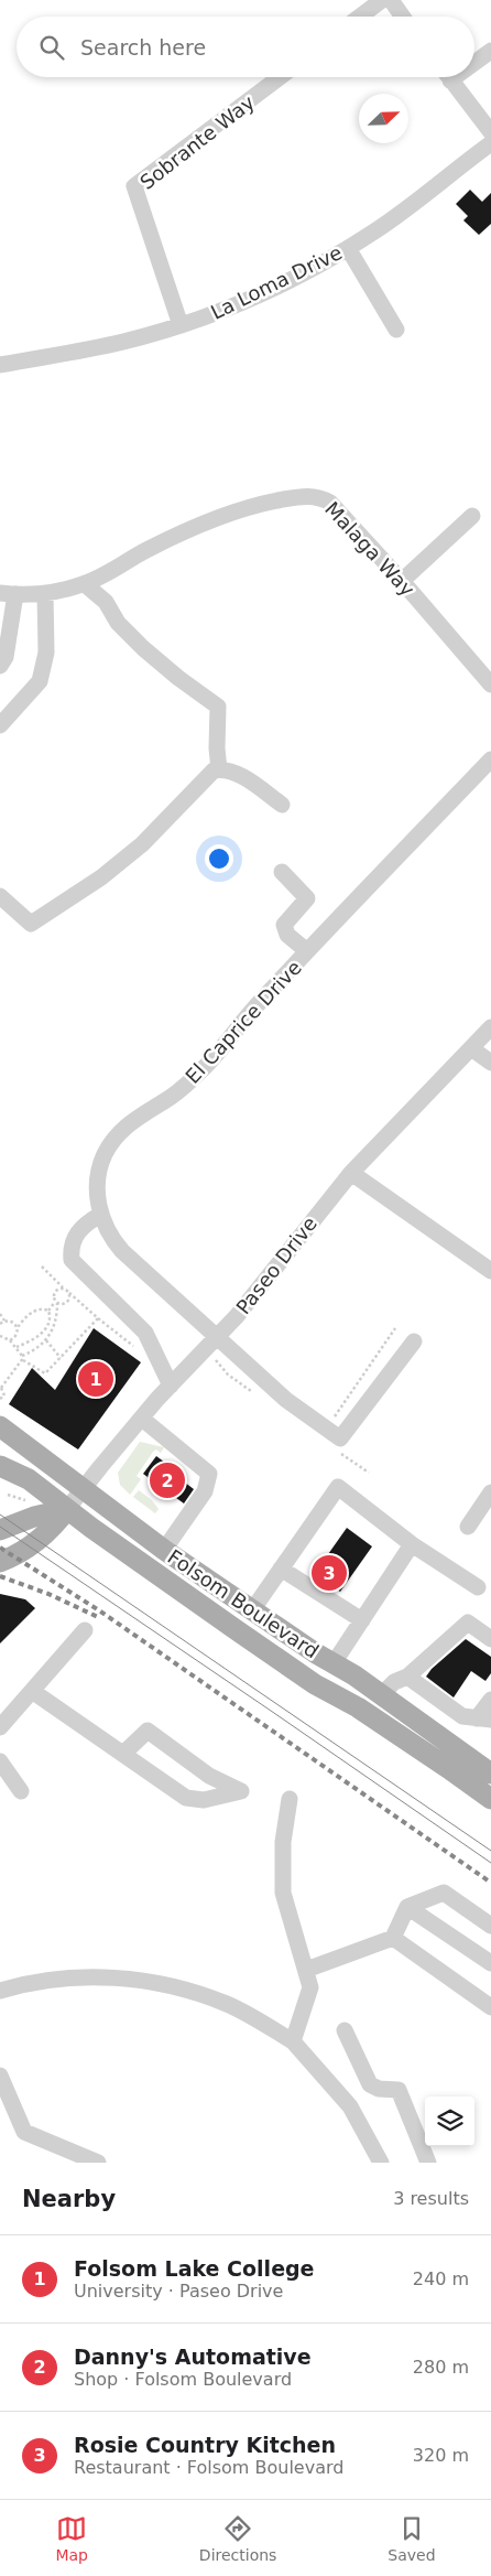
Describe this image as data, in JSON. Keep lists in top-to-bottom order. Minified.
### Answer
{"streets":{"main road":["Folsom Boulevard"],"street":["Sobrante Way","La Loma Drive","Malaga Way","El Caprice Drive","Paseo Drive"]},"crossings":[["Sobrante Way","La Loma Drive"],["El Caprice Drive","Paseo Drive"],["Paseo Drive","Folsom Boulevard"]],"north":"top right","page":{"search":"Search here","pins":["1","2","3"],"heading":["Nearby","3 results"],"list":[{"mark":"1","name":"Folsom Lake College","note":"University · Paseo Drive","value":"240 m"},{"mark":"2","name":"Danny's Automative","note":"Shop · Folsom Boulevard","value":"280 m"},{"mark":"3","name":"Rosie Country Kitchen","note":"Restaurant · Folsom Boulevard","value":"320 m"}],"nav":["Map","Directions","Saved"]}}
